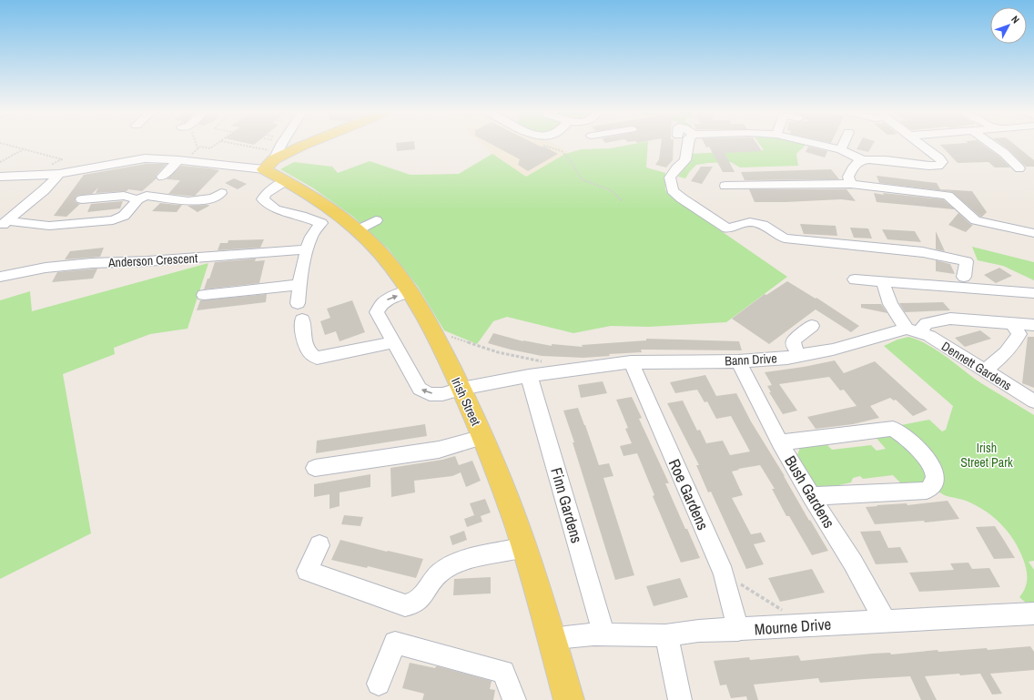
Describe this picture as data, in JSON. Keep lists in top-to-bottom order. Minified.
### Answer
{"streets":{"main road":["Irish Street"],"street":["Anderson Crescent","Bann Drive","Dennett Gardens","Bush Gardens","Roe Gardens","Finn Gardens","Mourne Drive"]},"crossings":[["Bann Drive","Dennett Gardens"],["Bann Drive","Irish Street"],["Bann Drive","Bush Gardens"],["Bann Drive","Roe Gardens"],["Bann Drive","Finn Gardens"],["Irish Street","Mourne Drive"],["Bush Gardens","Mourne Drive"],["Roe Gardens","Mourne Drive"],["Finn Gardens","Mourne Drive"]],"parks":["Irish Street Park"],"north":"top right"}
